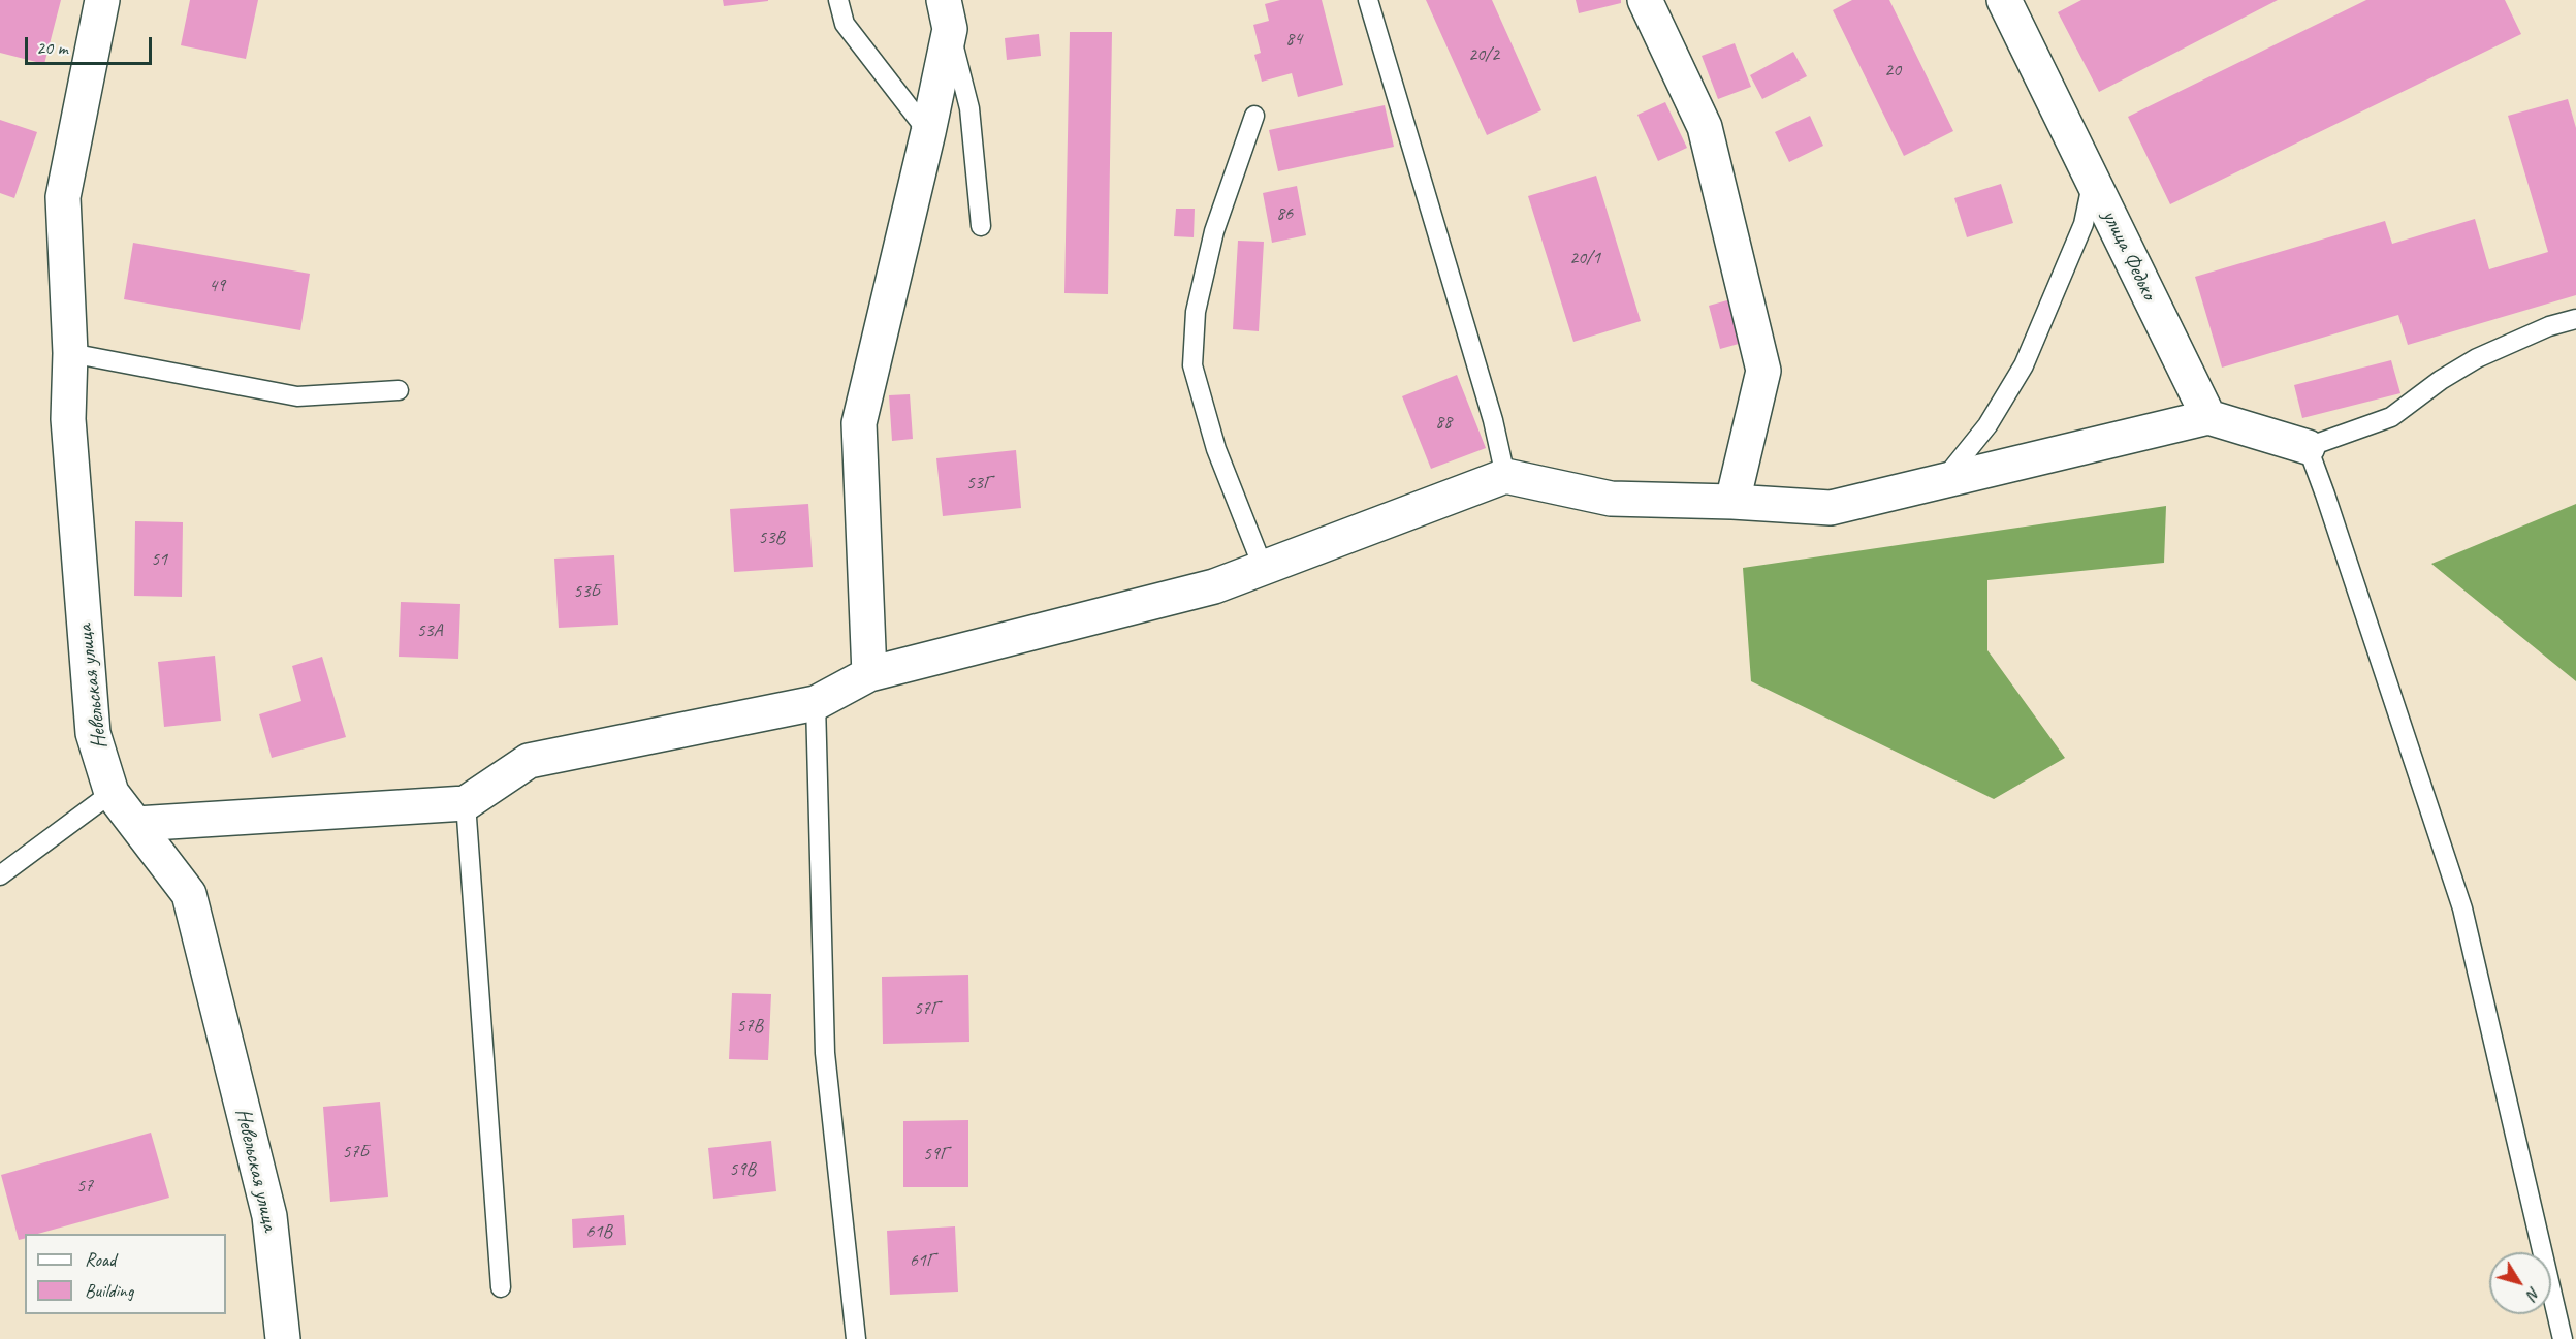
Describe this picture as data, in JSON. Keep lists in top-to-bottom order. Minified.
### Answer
{"streets":{"street":["улица Федько","Невельская улица"]},"house_numbers":["84","20/2","20","86","20/1","49","88","53Г","53В","51","53Б","53А","57Г","57В","57Б","59Г","59В","57","61В","61Г"],"legend":["Road","Building"],"scale_bar":"20 m","north":"bottom right"}
